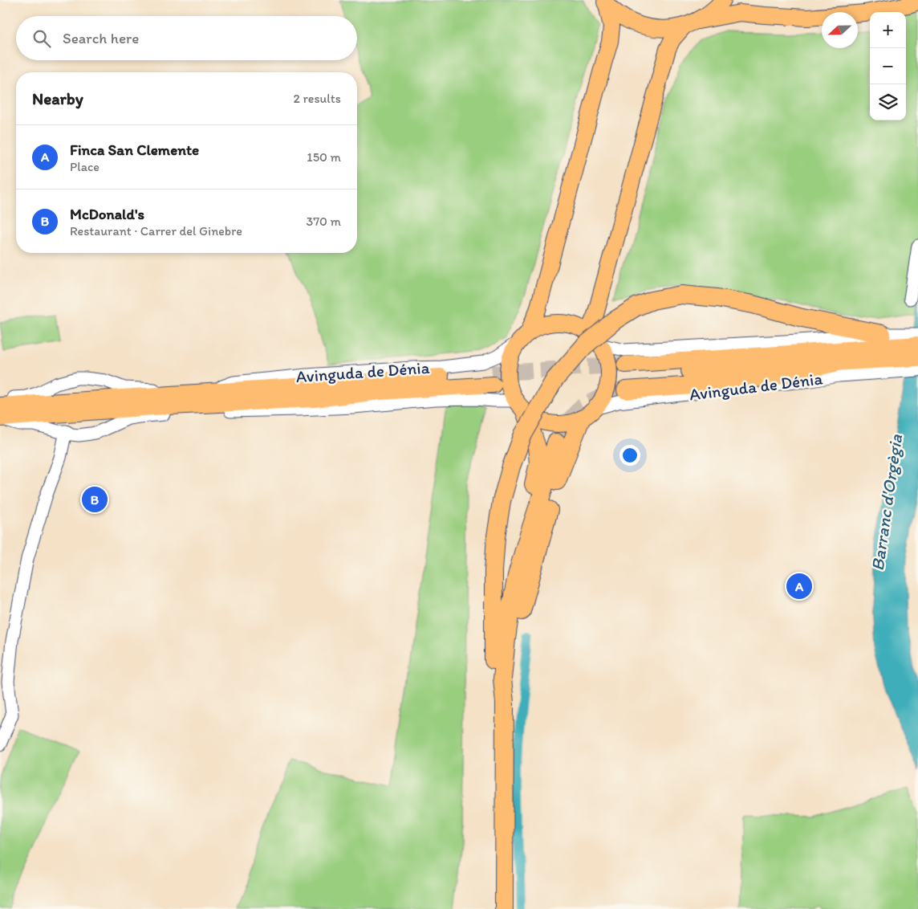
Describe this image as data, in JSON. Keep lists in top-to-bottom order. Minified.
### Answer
{"streets":{"main road":["Avinguda de Dénia"]},"water":["Barranc d'Orgègia"],"north":"left","page":{"map_buttons":["+","−"],"search":"Search here","heading":["Nearby","2 results"],"list":[{"mark":"A","name":"Finca San Clemente","note":"Place","value":"150 m"},{"mark":"B","name":"McDonald's","note":"Restaurant · Carrer del Ginebre","value":"370 m"}],"pins":["B","A"]}}
